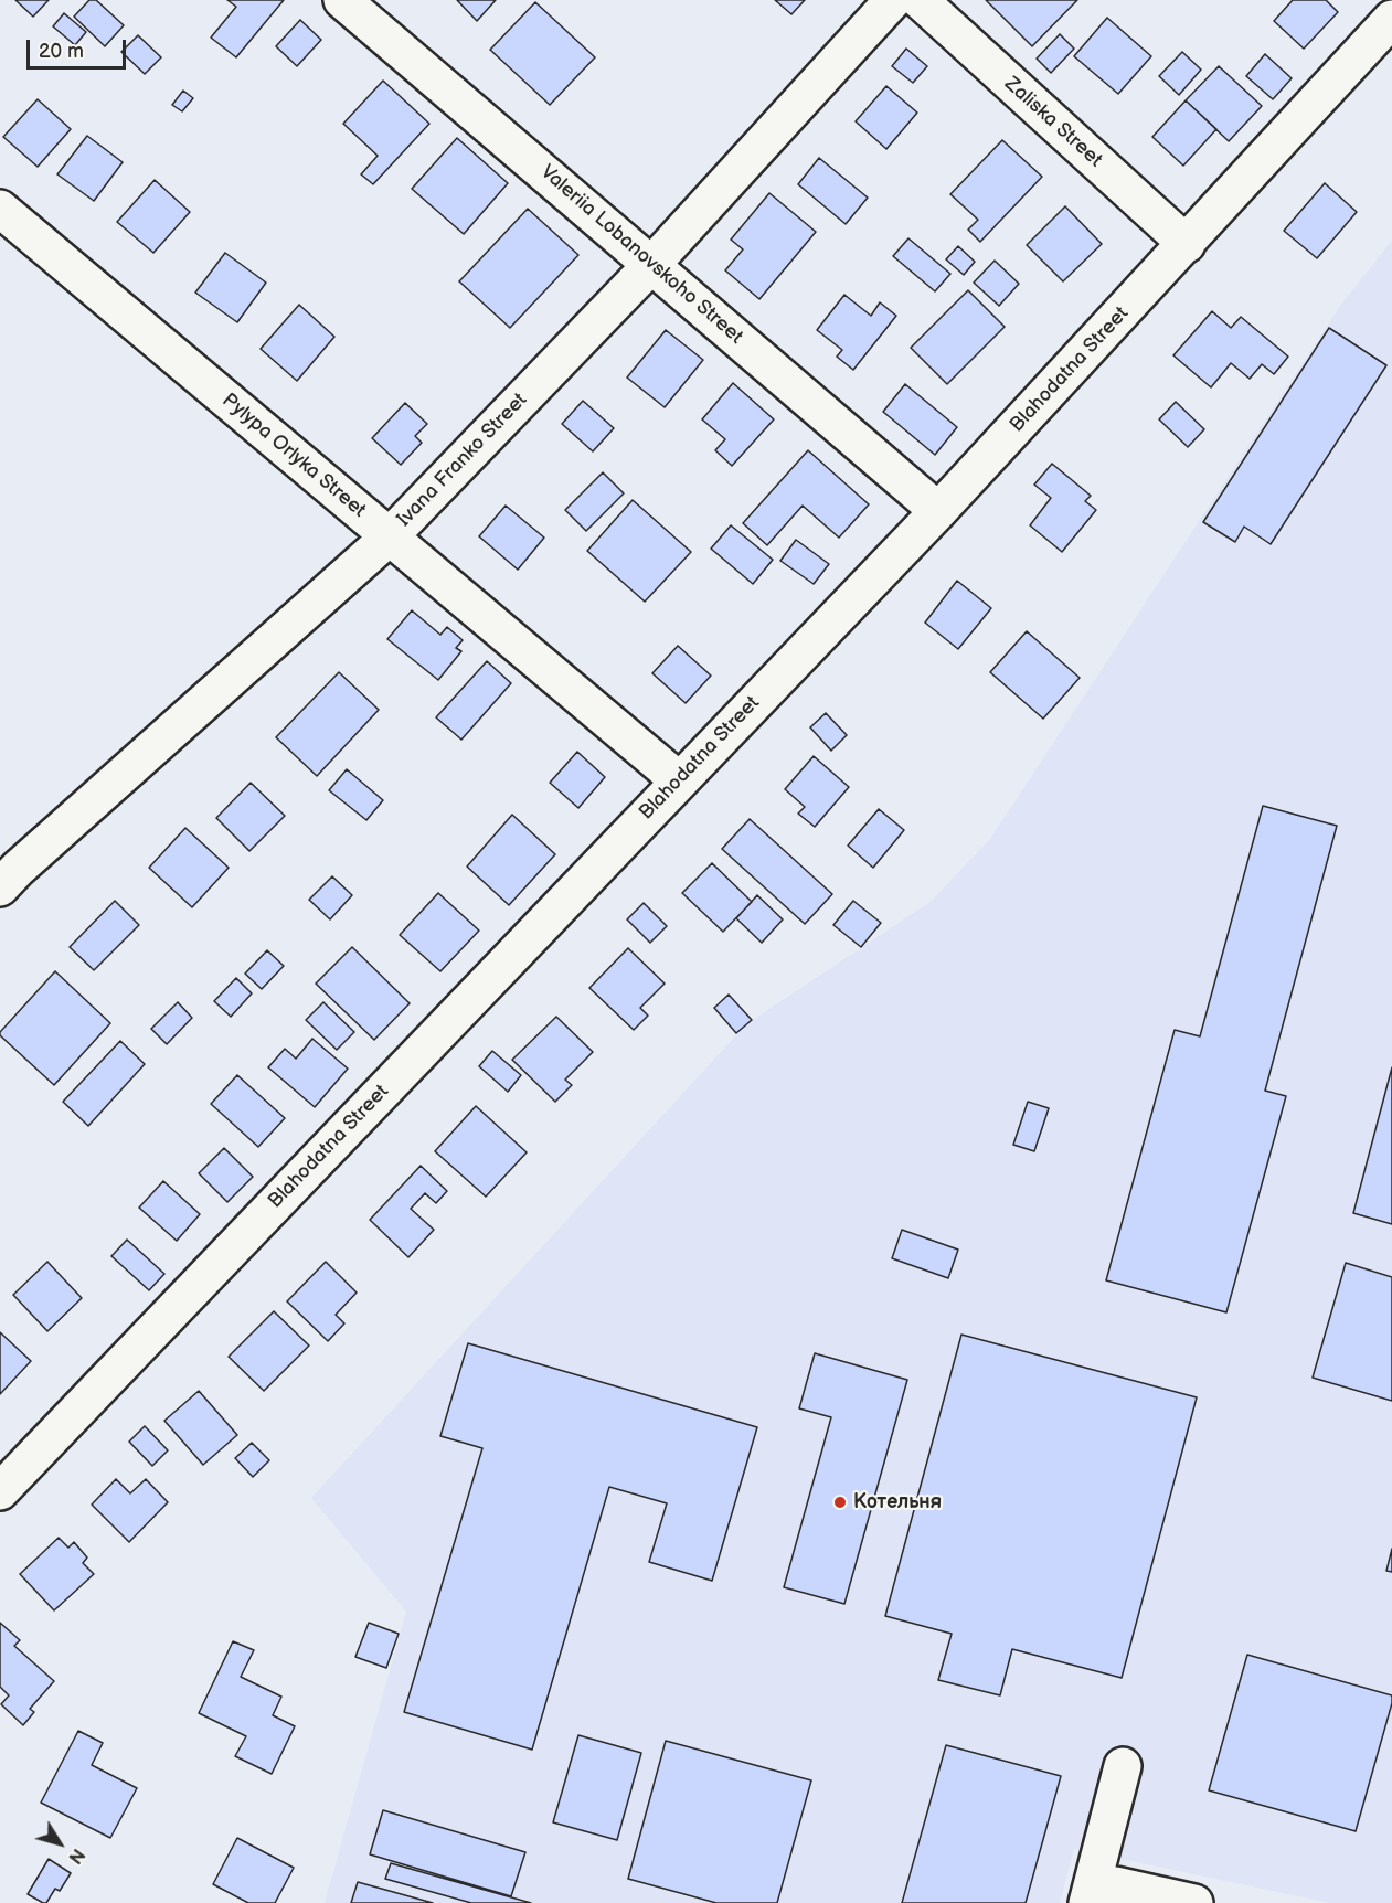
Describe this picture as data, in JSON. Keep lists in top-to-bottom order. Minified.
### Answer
{"streets":{"street":["Zaliska Street","Valeriia Lobanovskoho Street","Blahodatna Street","Pylypa Orlyka Street","Ivana Franko Street"]},"crossings":[["Zaliska Street","Blahodatna Street"],["Valeriia Lobanovskoho Street","Blahodatna Street"],["Valeriia Lobanovskoho Street","Ivana Franko Street"],["Blahodatna Street","Pylypa Orlyka Street"],["Pylypa Orlyka Street","Ivana Franko Street"]],"places":["Котельня"],"scale_bar":"20 m","north":"bottom right"}
